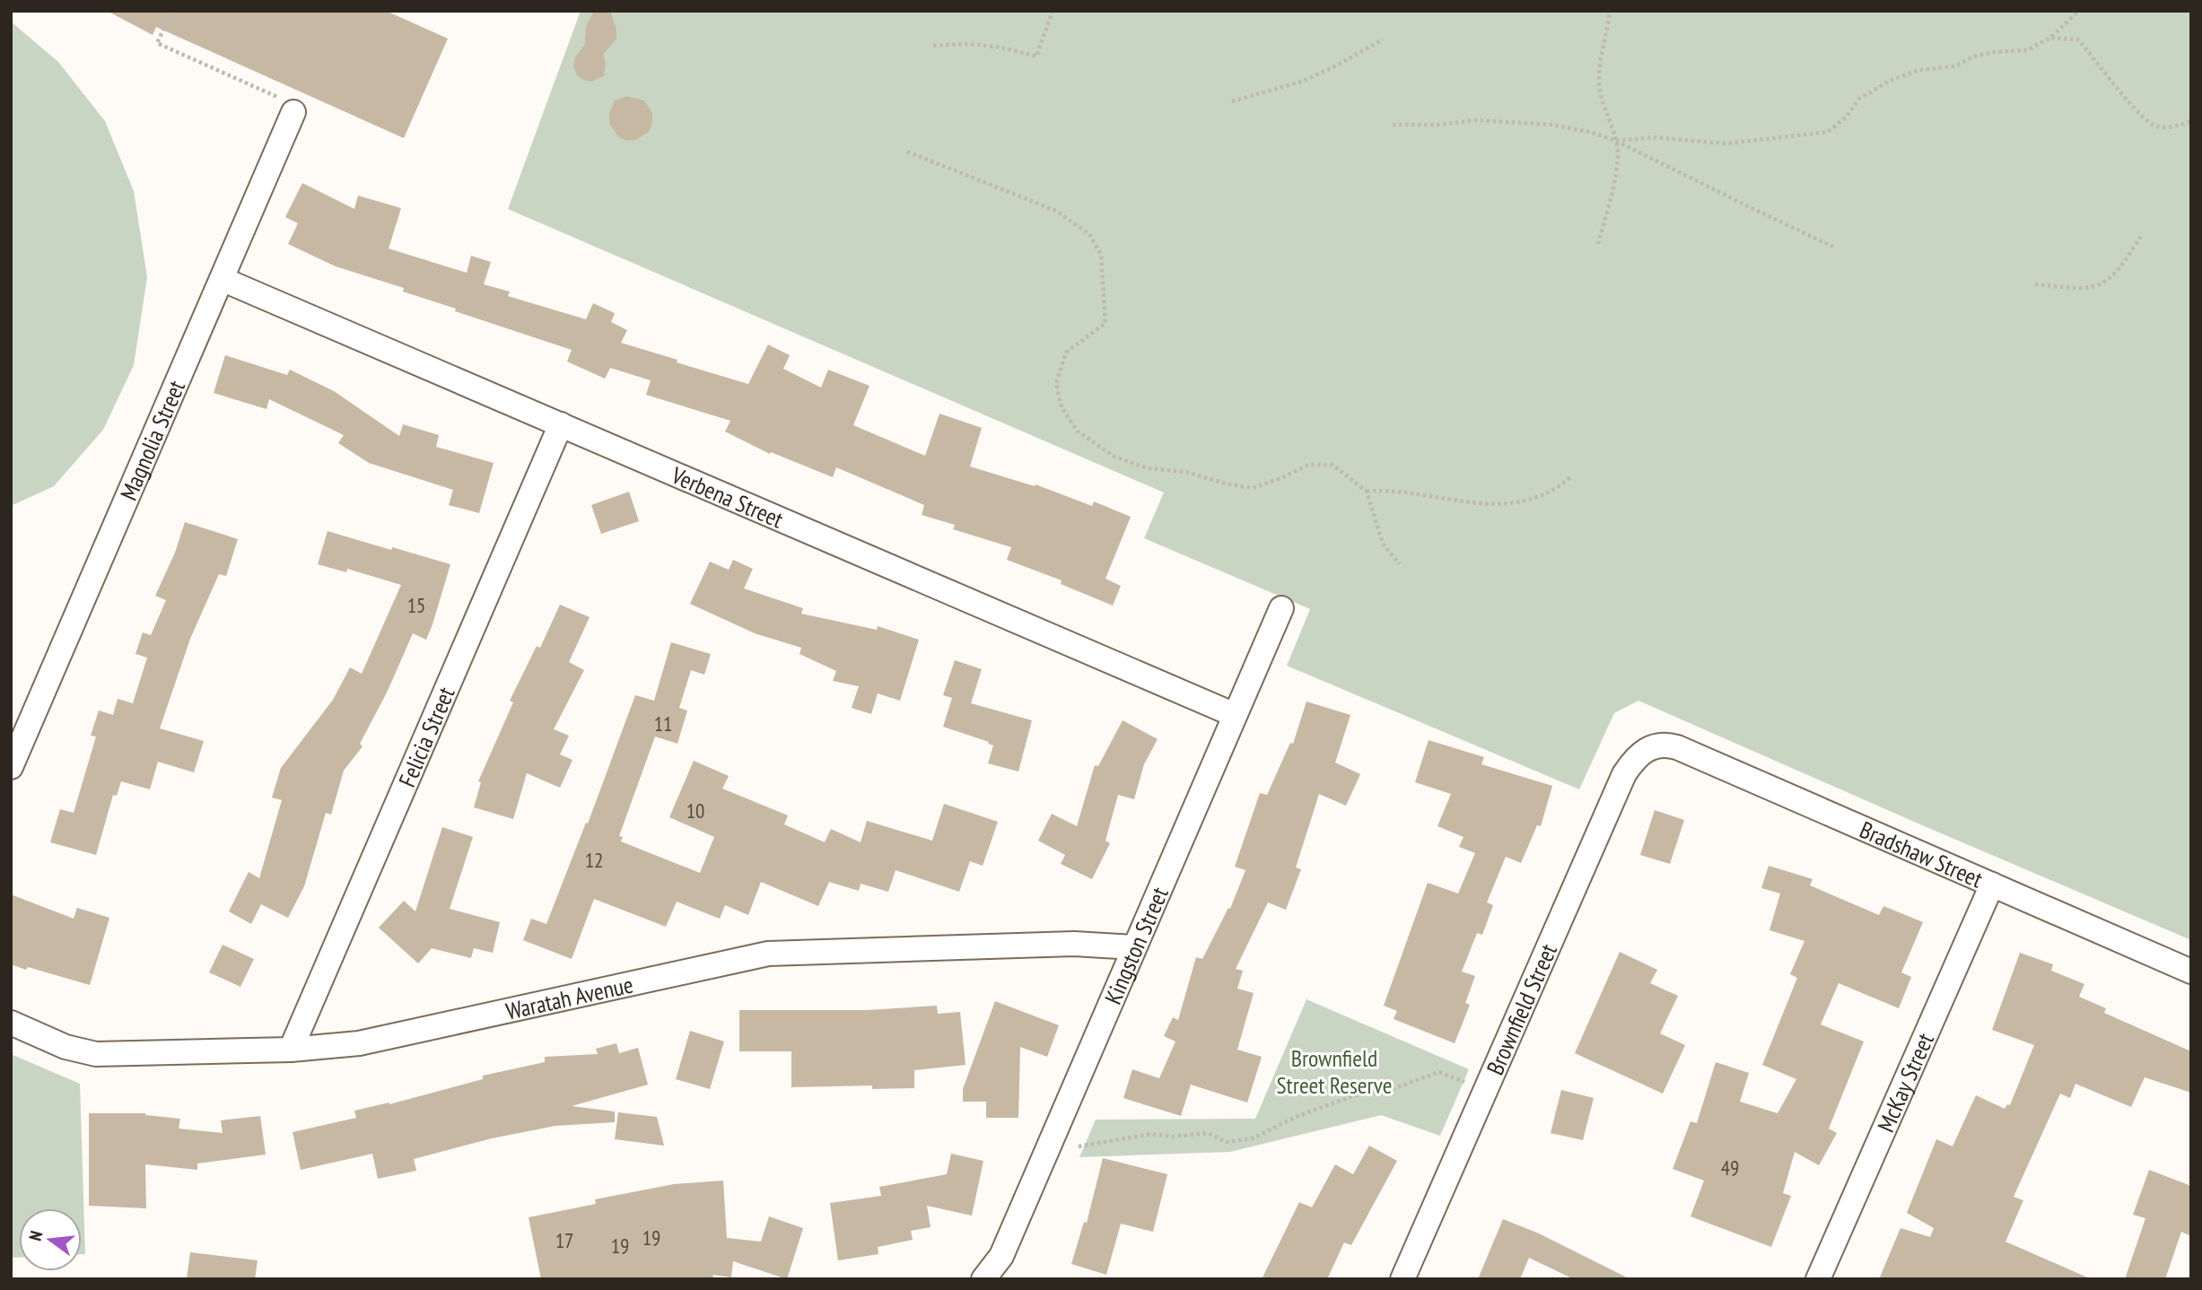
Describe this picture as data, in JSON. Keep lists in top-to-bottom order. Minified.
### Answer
{"streets":{"street":["Magnolia Street","Verbena Street","Felicia Street","Bradshaw Street","Kingston Street","Waratah Avenue","Brownfield Street","McKay Street"]},"crossings":[["Magnolia Street","Verbena Street"],["Verbena Street","Felicia Street"],["Verbena Street","Kingston Street"],["Felicia Street","Waratah Avenue"],["Bradshaw Street","Brownfield Street"],["Bradshaw Street","McKay Street"],["Kingston Street","Waratah Avenue"]],"parks":["Brownfield Street Reserve"],"house_numbers":["15","11","10","12","49","19","17","19"],"north":"left"}
